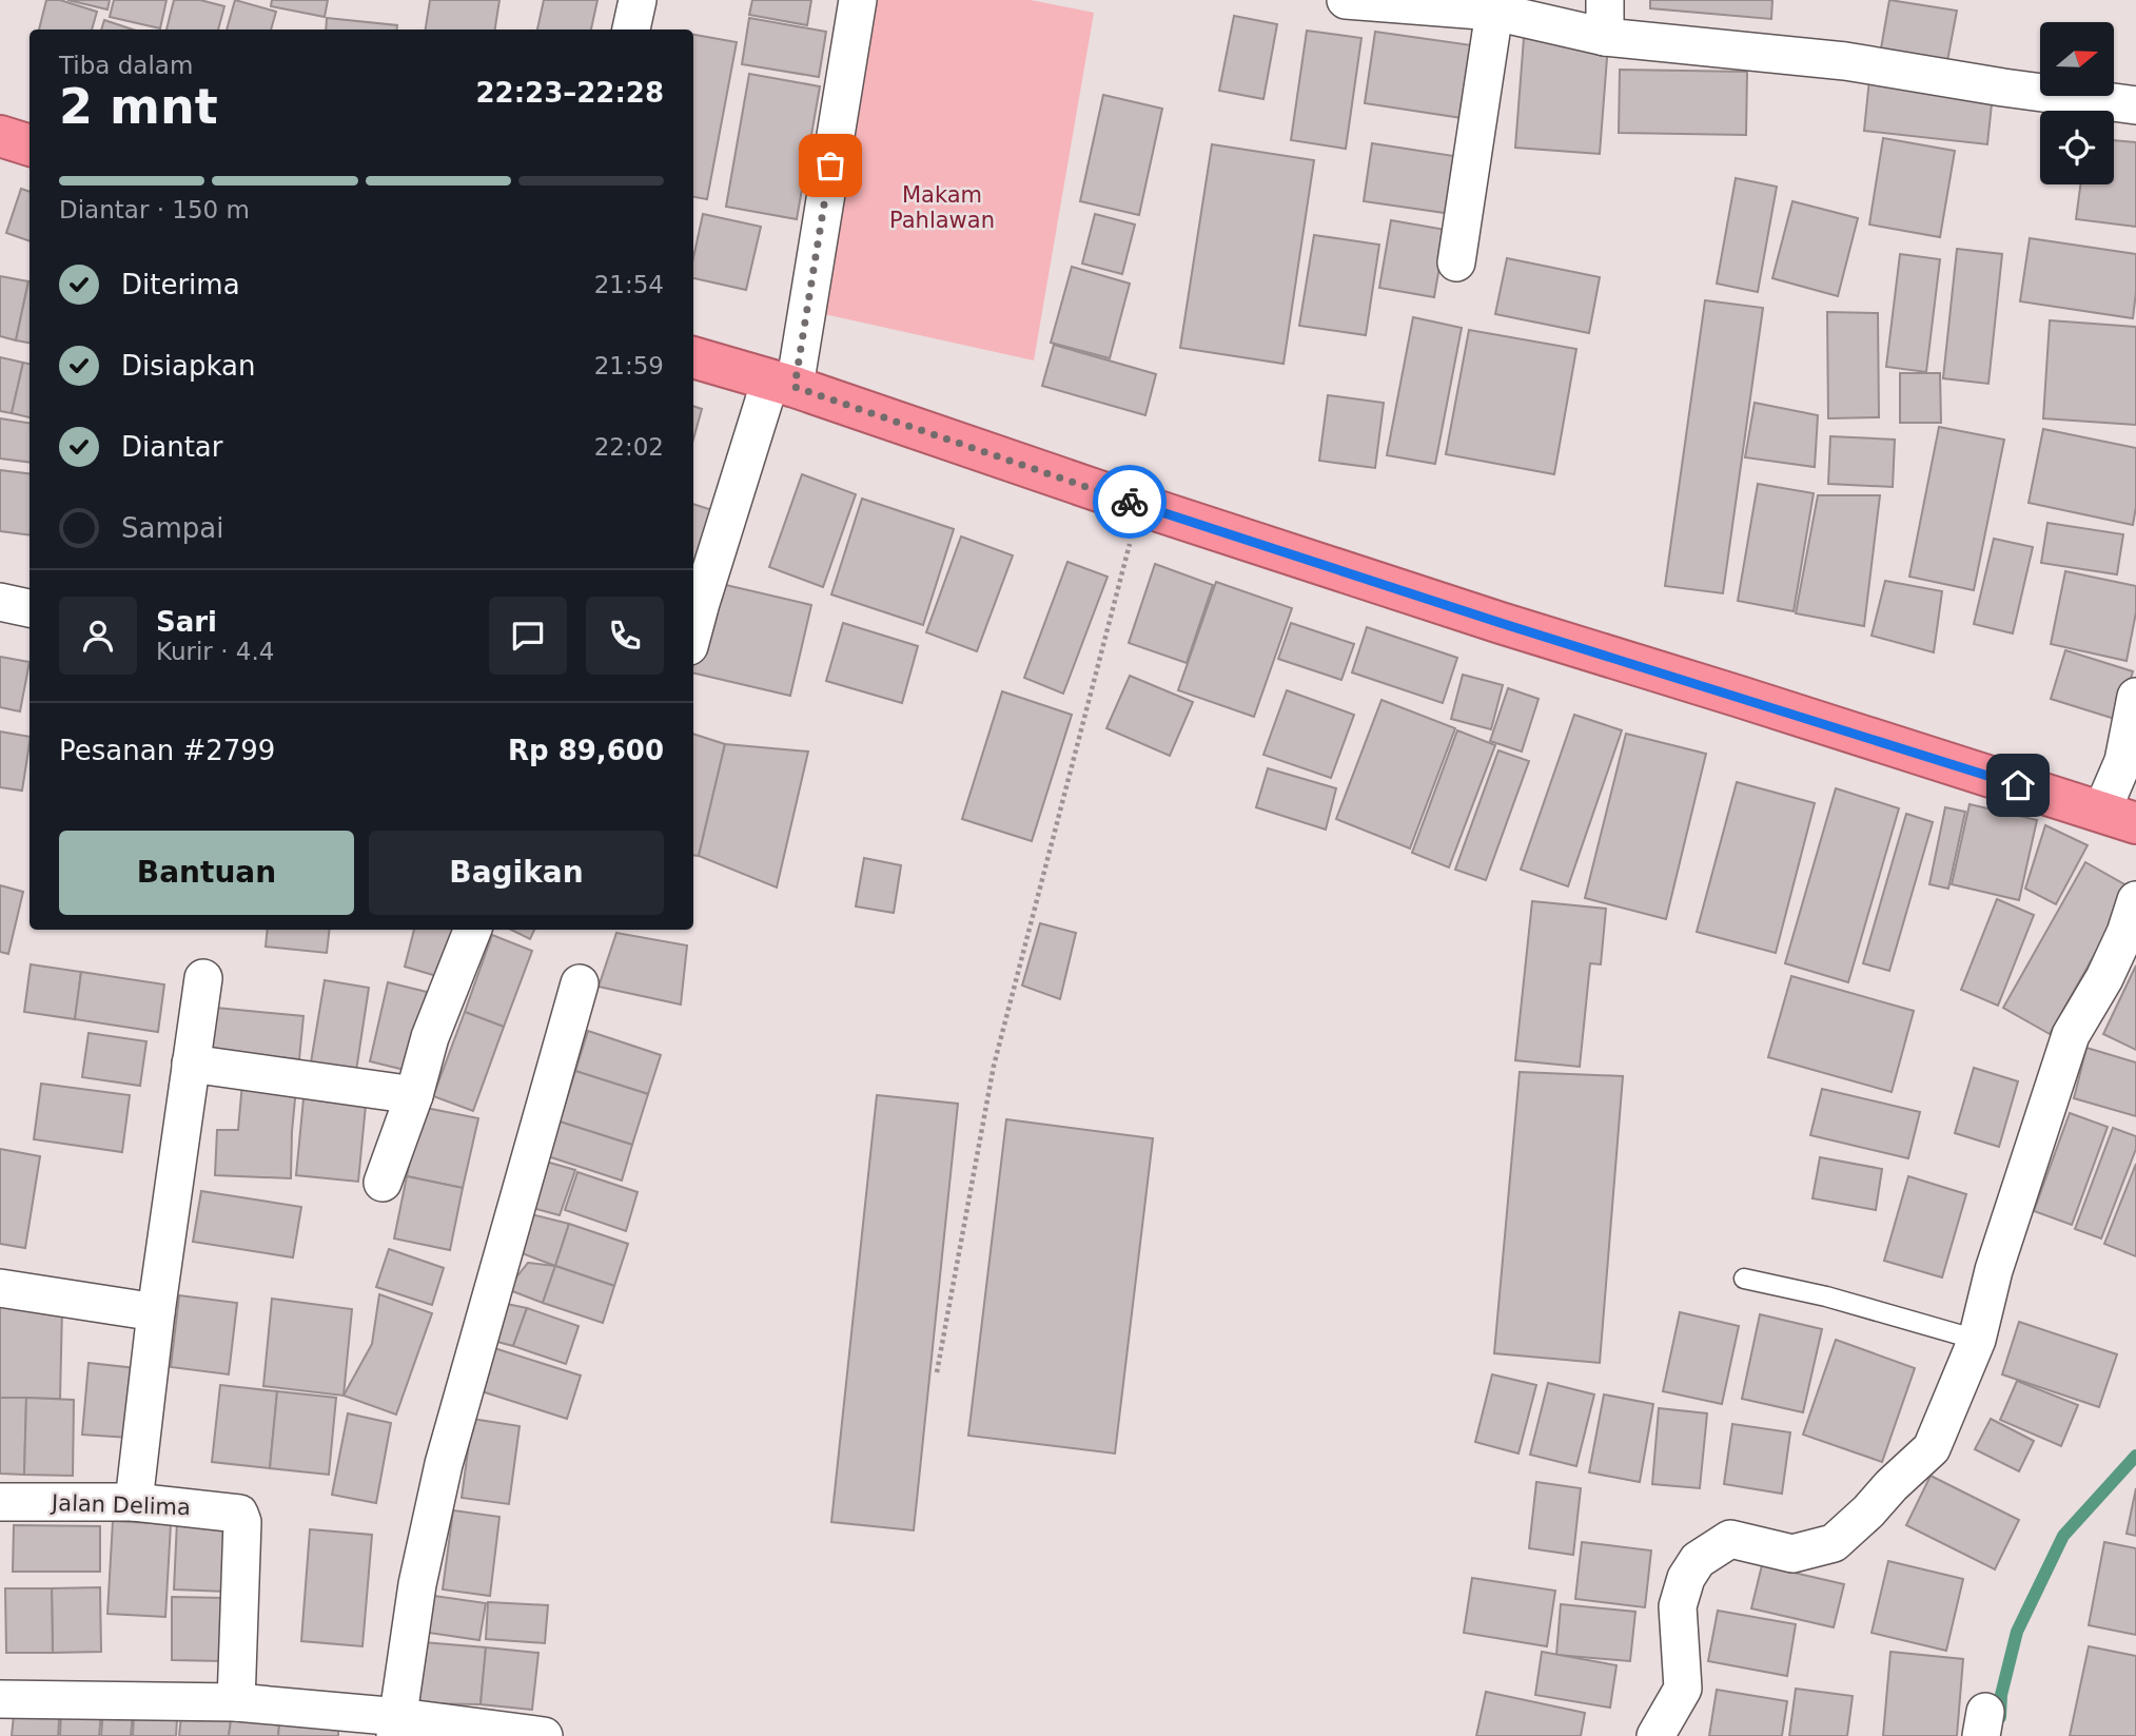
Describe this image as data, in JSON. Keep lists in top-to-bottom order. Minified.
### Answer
{"streets":{"street":["Jalan Delima"]},"parks":["Makam Pahlawan"],"north":"right","page":{"heading":["2 mnt","Tiba dalam","22:23–22:28"],"panel":["Sari","Kurir · 4.4","Pesanan #2799","Rp 89,600"],"bar":"Diantar · 150 m","list":[["Diterima","21:54"],["Disiapkan","21:59"],["Diantar","22:02"],"Sampai"],"buttons":["Bantuan","Bagikan"]}}
